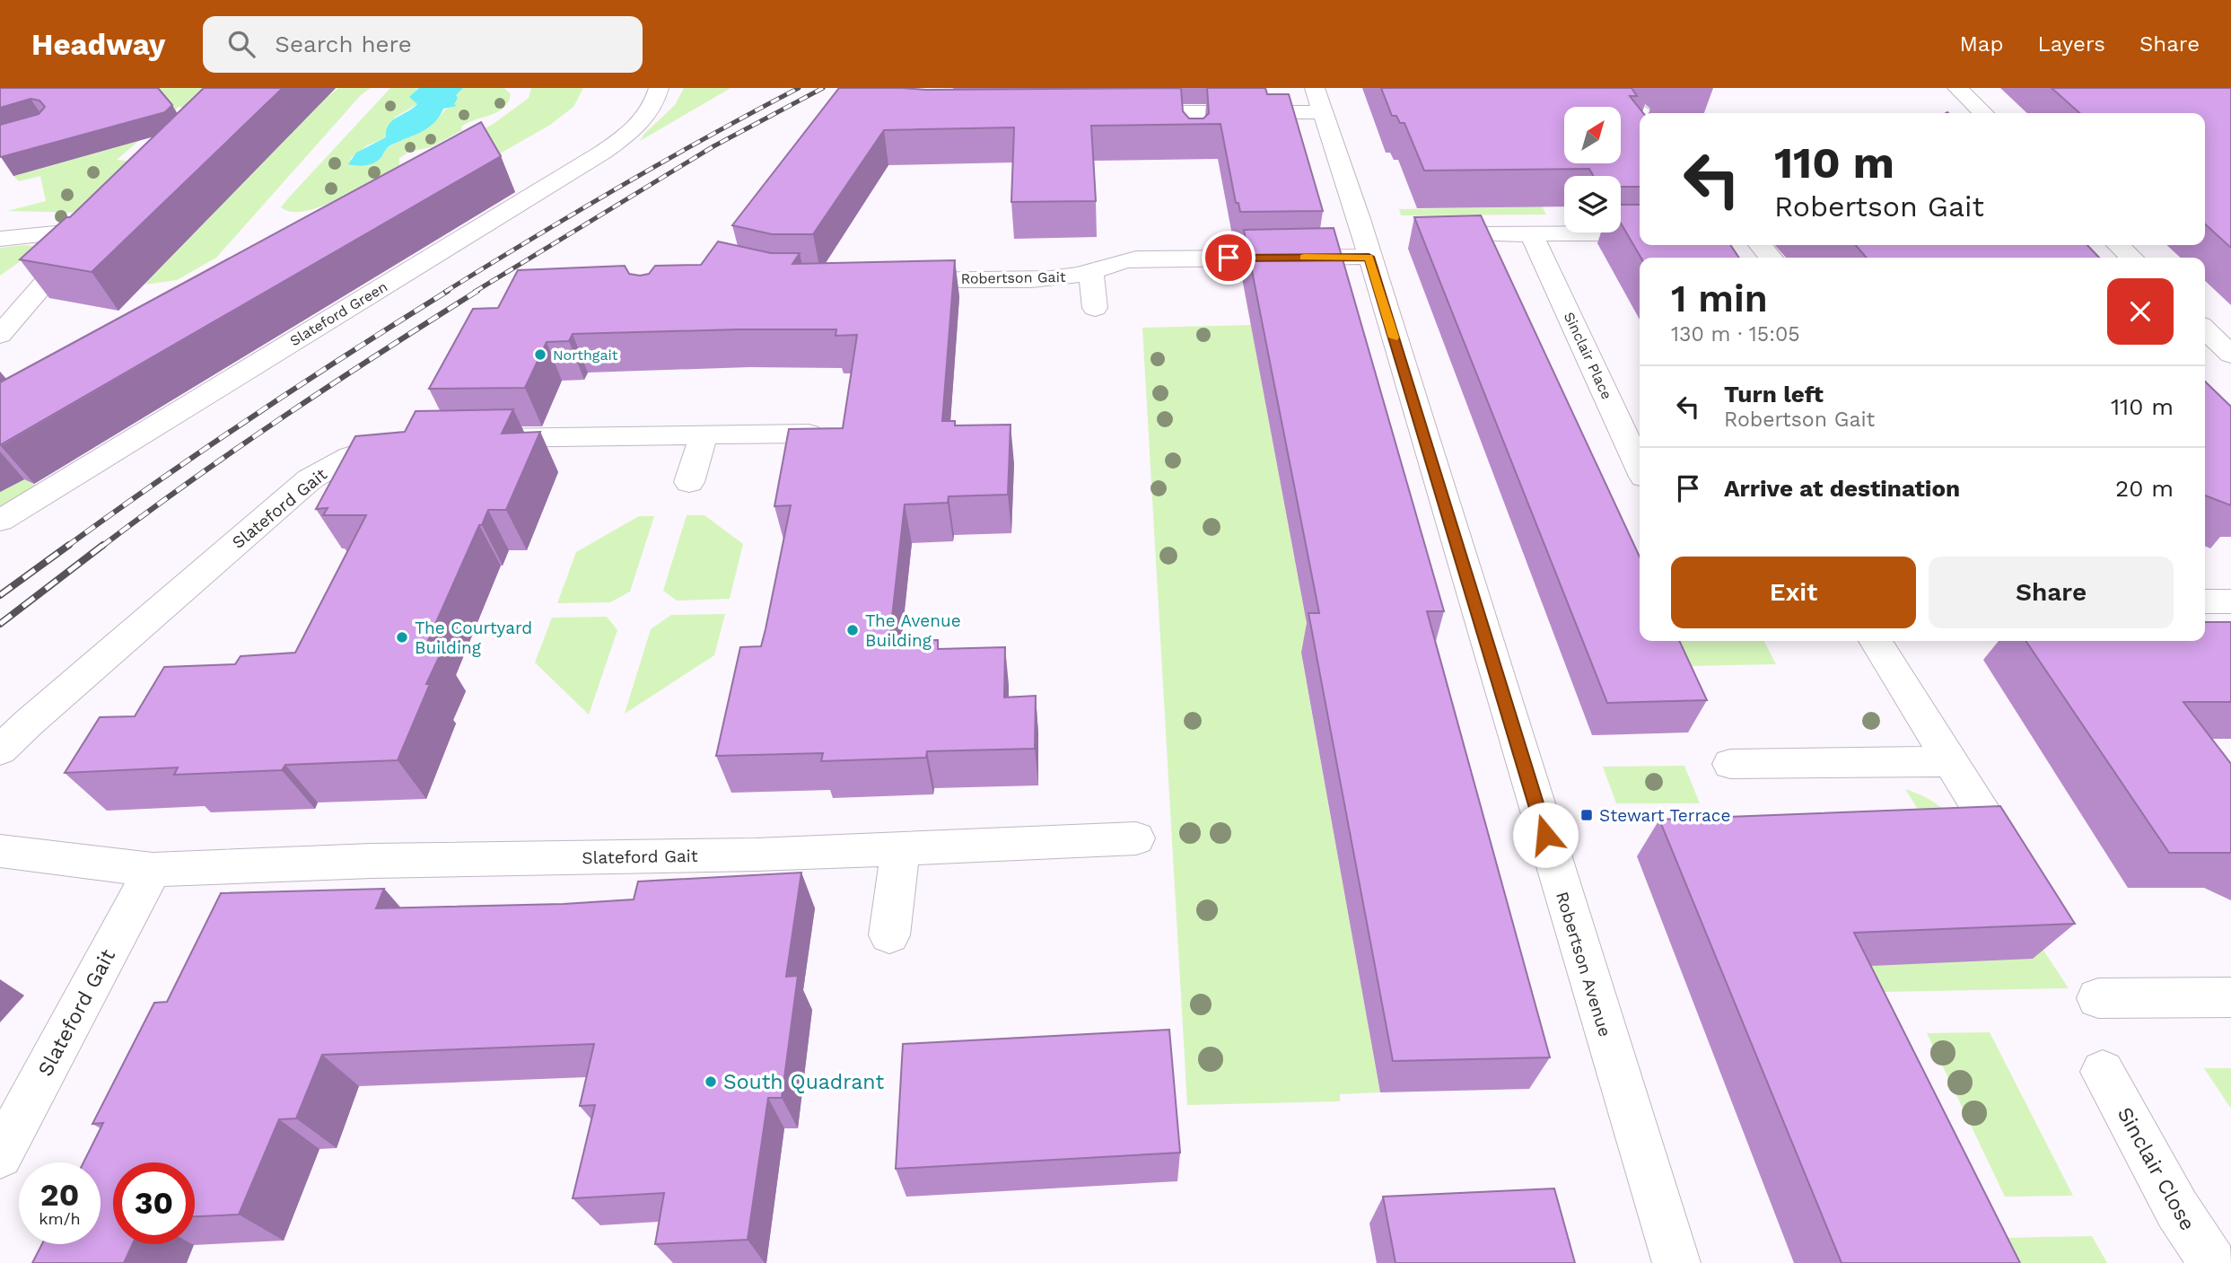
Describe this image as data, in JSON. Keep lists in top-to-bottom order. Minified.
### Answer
{"streets":{"street":["Robertson Gait","Slateford Green","Sinclair Place","Slateford Gait","Robertson Avenue","Sinclair Close"]},"crossings":[["Robertson Gait","Robertson Avenue"]],"places":{"other":["Northgait","The Avenue Building","The Courtyard Building","South Quadrant"],"transit":["Stewart Terrace"]},"north":"top right","page":{"header":"Headway","search":"Search here","nav":["Map","Layers","Share"],"turn":["110 m","Robertson Gait"],"heading":["1 min","130 m · 15:05"],"list":[{"name":"Turn left","note":"Robertson Gait","value":"110 m"},{"name":"Arrive at destination","value":"20 m"}],"buttons":["Exit","Share"],"speed":"20 km/h","limit":"30"}}
